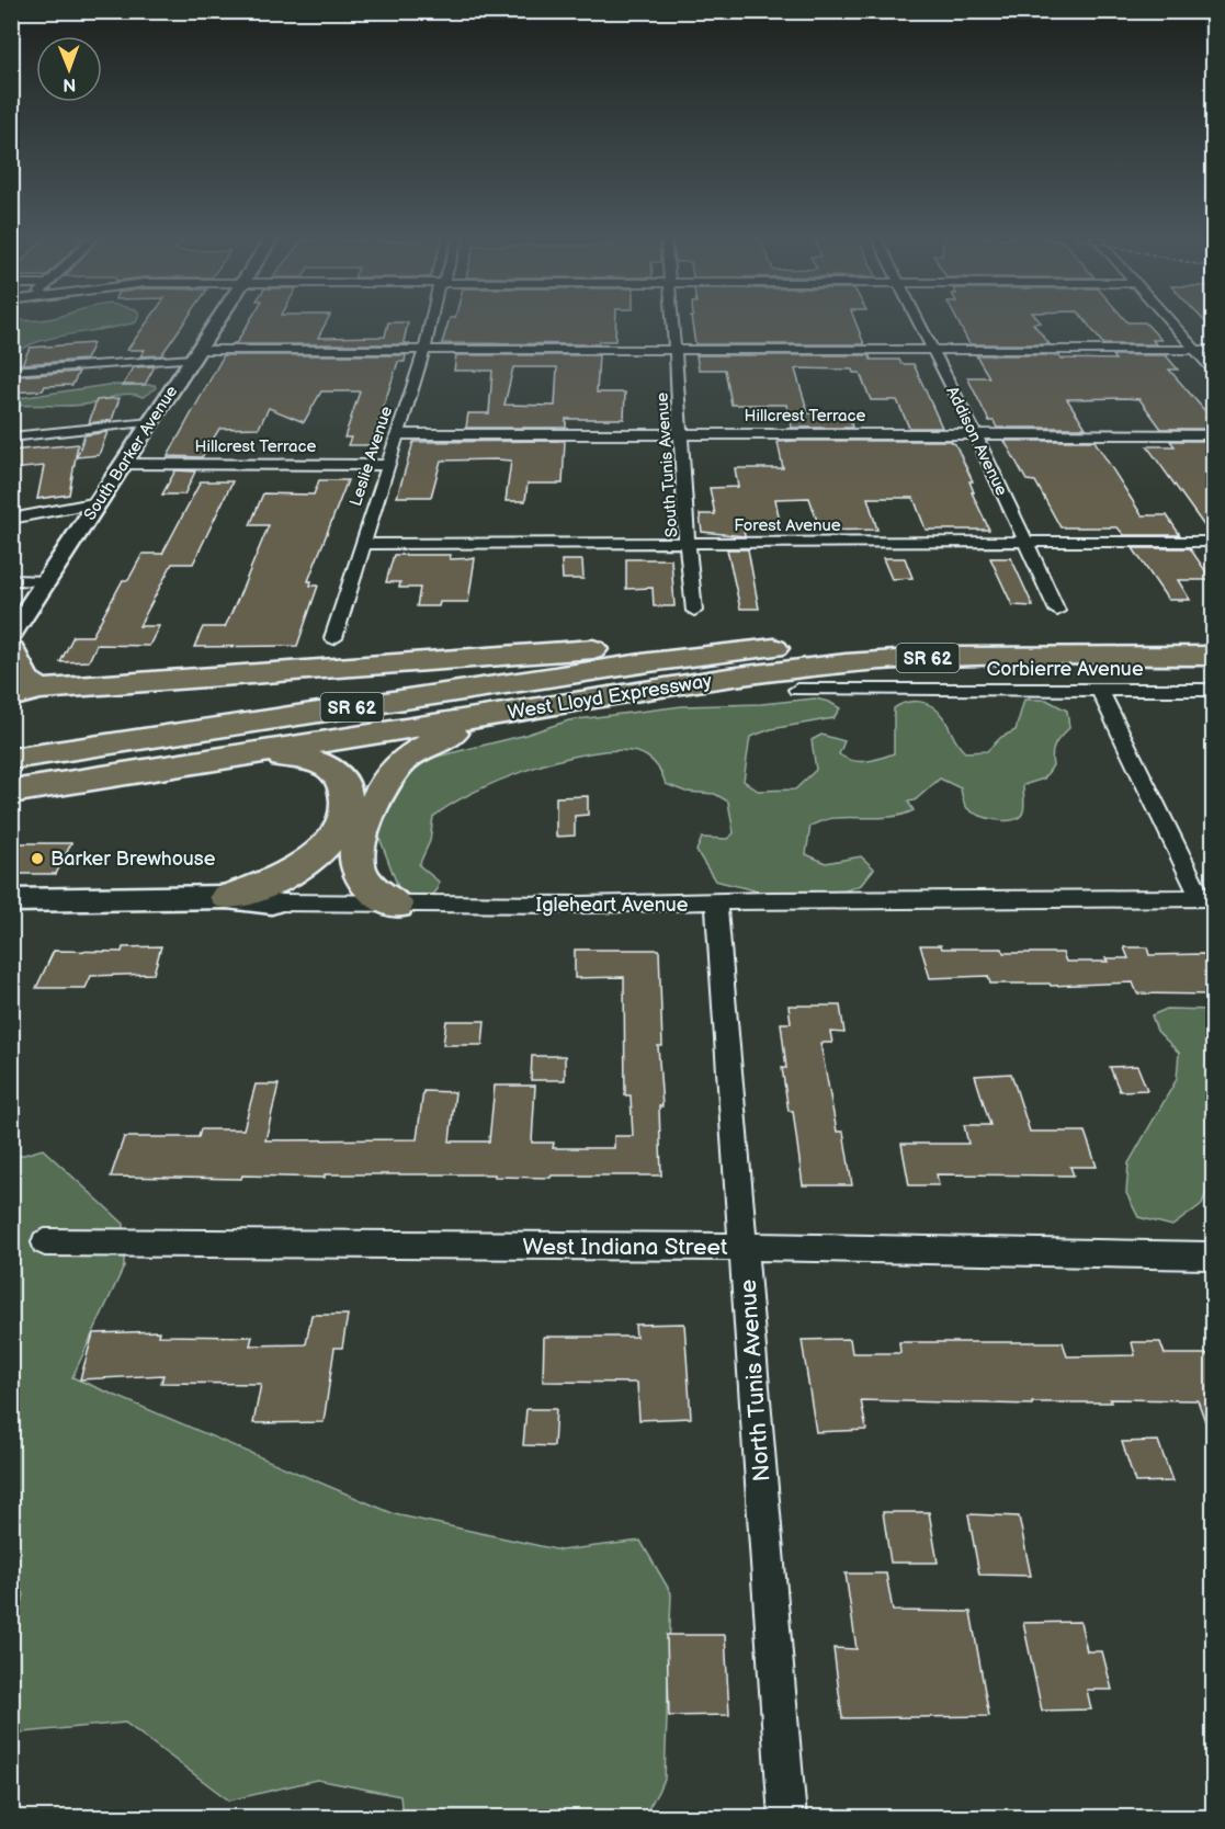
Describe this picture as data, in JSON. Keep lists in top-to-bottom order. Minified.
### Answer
{"streets":{"highway":["SR 62","West Lloyd Expressway"],"main road":["South Barker Avenue","Igleheart Avenue"],"street":["Hillcrest Terrace","Addison Avenue","Leslie Avenue","South Tunis Avenue","Forest Avenue","Corbierre Avenue","West Indiana Street","North Tunis Avenue"]},"crossings":[["Hillcrest Terrace","Addison Avenue"],["Hillcrest Terrace","South Barker Avenue"],["Hillcrest Terrace","Leslie Avenue"],["Hillcrest Terrace","South Tunis Avenue"],["Addison Avenue","Forest Avenue"],["Leslie Avenue","Forest Avenue"],["South Tunis Avenue","Forest Avenue"],["Igleheart Avenue","North Tunis Avenue"],["West Indiana Street","North Tunis Avenue"]],"places":["Barker Brewhouse"],"north":"bottom"}
